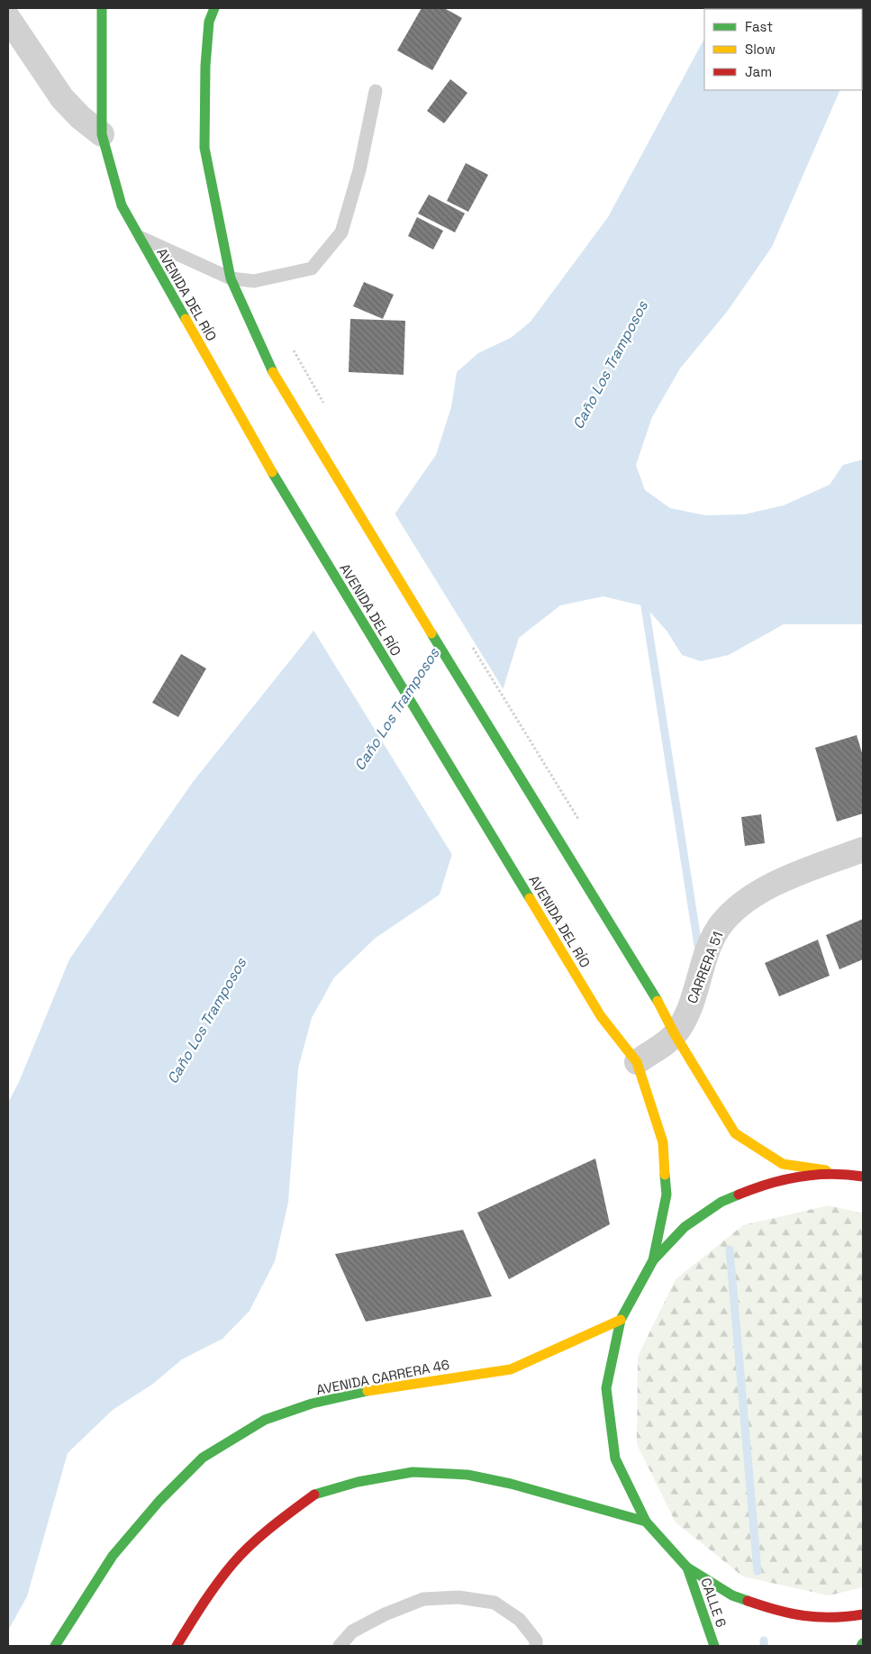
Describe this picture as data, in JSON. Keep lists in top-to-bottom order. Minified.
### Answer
{"streets":{"main road":["AVENIDA DEL RÍO","AVENIDA CARRERA 46","CALLE 6"],"street":["CARRERA 51"]},"water":["Caño Los Tramposos"],"legend":["Fast","Slow","Jam"]}
